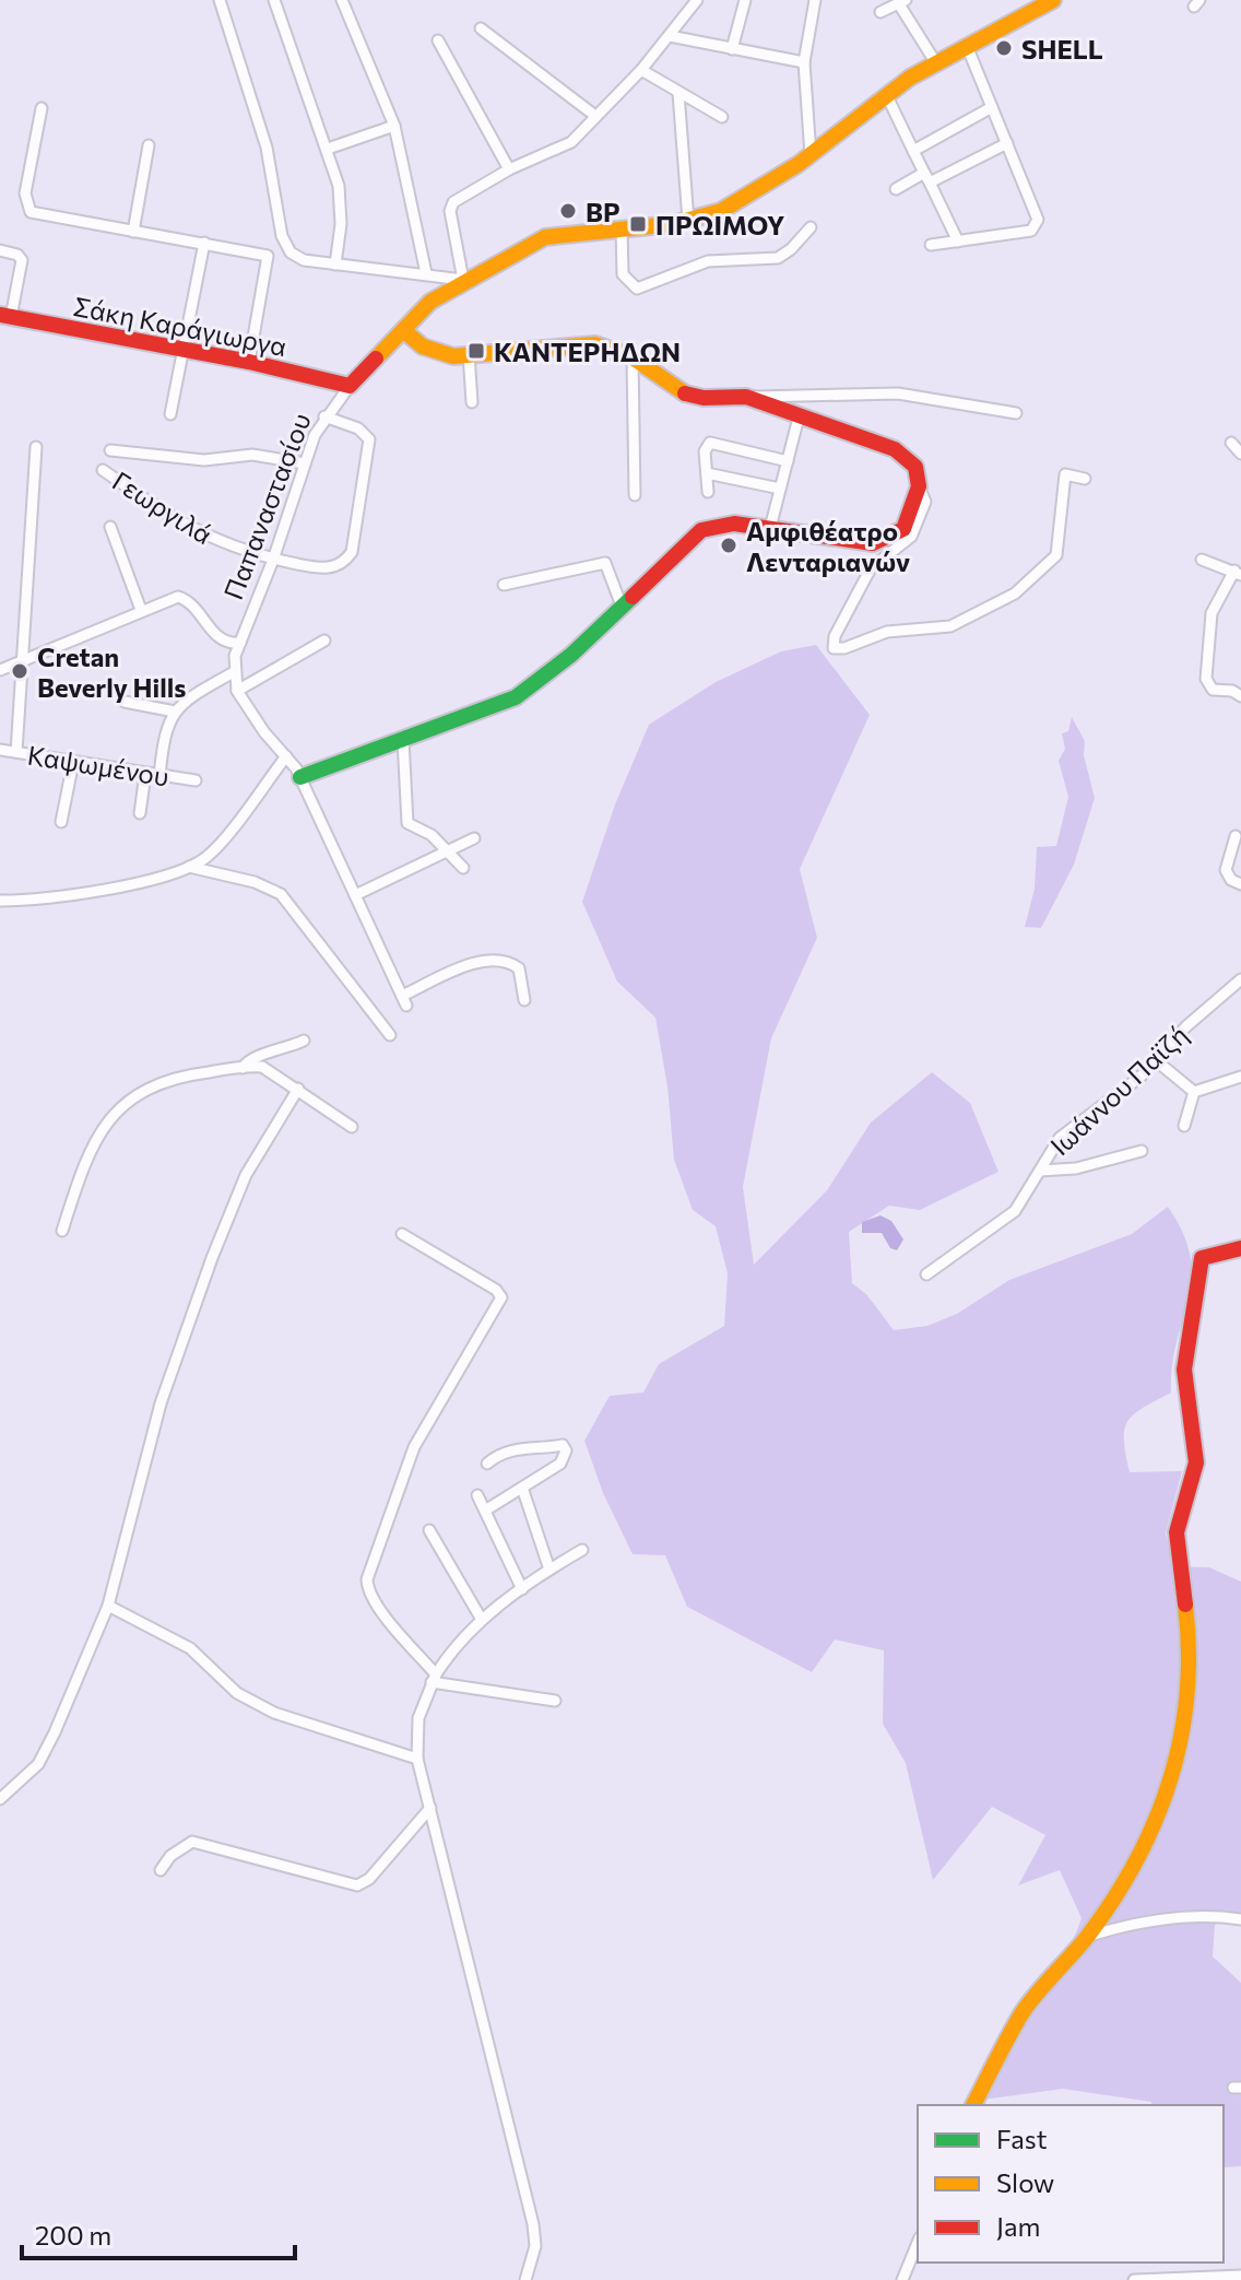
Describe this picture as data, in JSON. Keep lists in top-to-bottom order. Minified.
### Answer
{"streets":{"street":["Σάκη Καράγιωργα","Παπαναστασίου","Γεωργιλά","Καψωμένου","Ιωάννου Παϊζή"]},"crossings":[["Σάκη Καράγιωργα","Παπαναστασίου"],["Παπαναστασίου","Γεωργιλά"]],"places":{"other":["SHELL","BP","Αμφιθέατρο Λενταριανών","Cretan Beverly Hills"],"transit":["ΠΡΩΙΜΟΥ","ΚΑΝΤΕΡΗΔΩΝ"]},"legend":["Fast","Slow","Jam"],"scale_bar":"200 m"}
